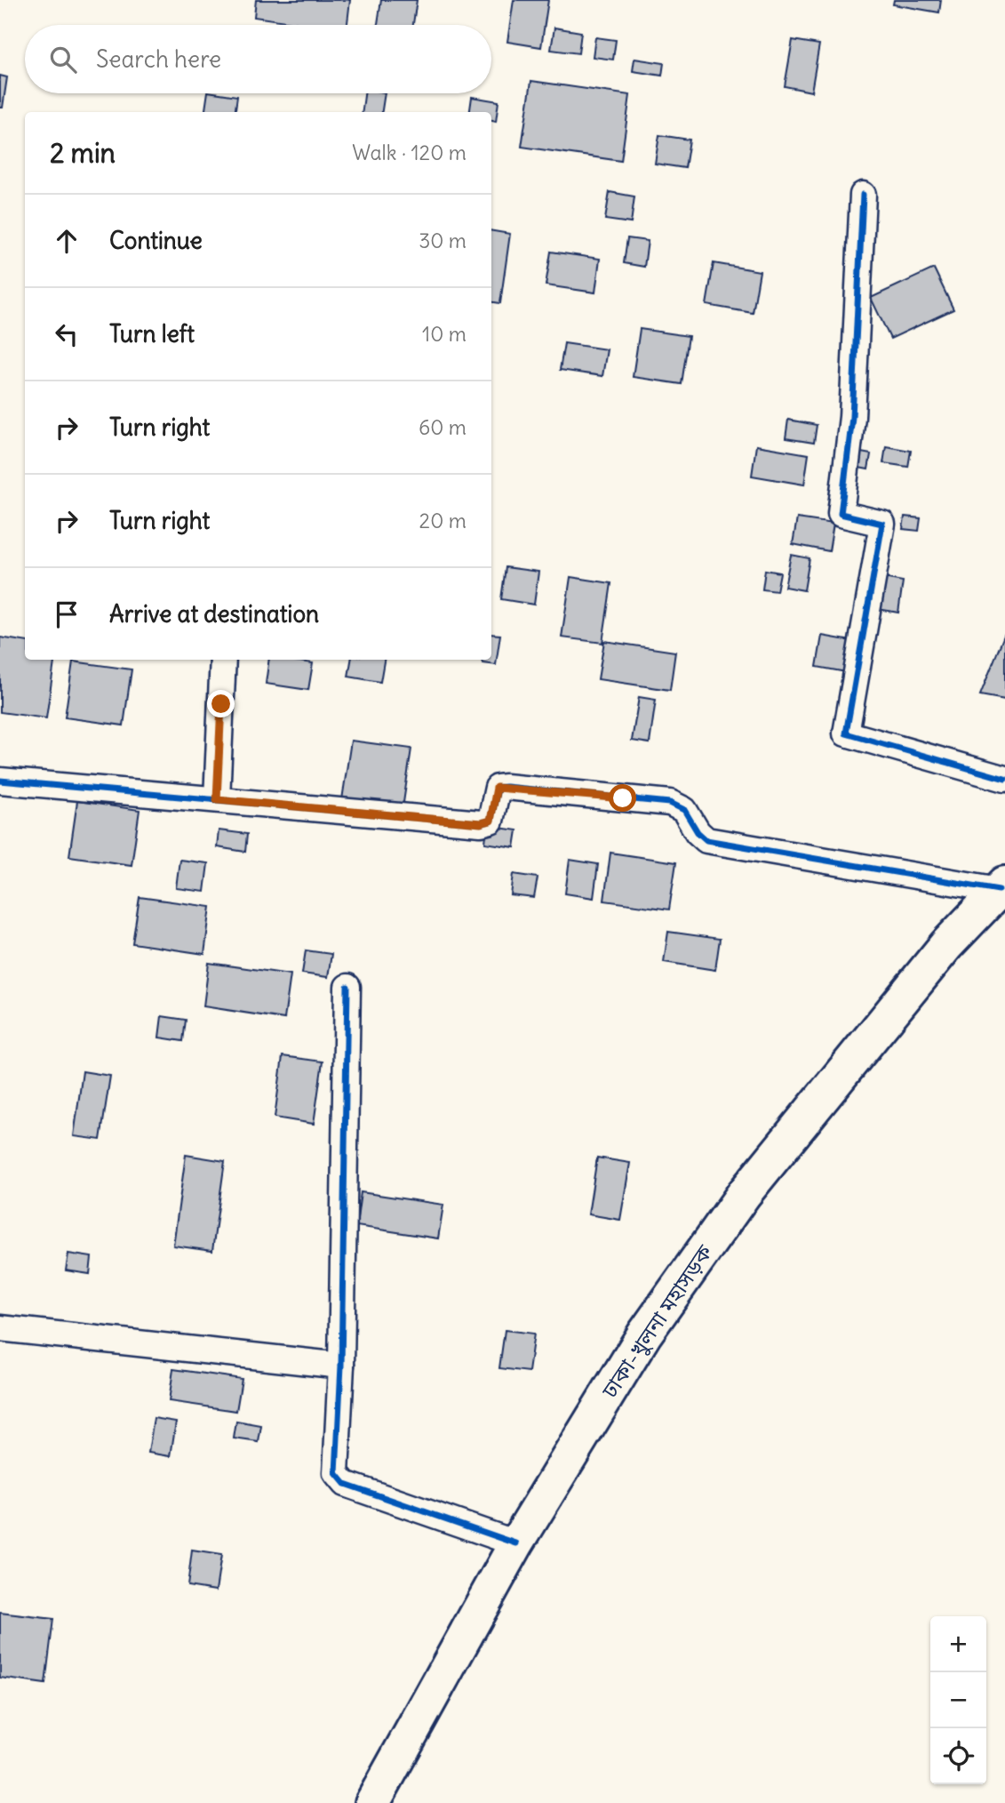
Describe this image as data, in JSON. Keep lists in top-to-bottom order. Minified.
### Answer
{"streets":{"highway":["ঢাকা-খুলনা মহাসড়ক"]},"page":{"search":"Search here","heading":["2 min","Walk · 120 m"],"list":[["Continue","30 m"],["Turn left","10 m"],["Turn right","60 m"],["Turn right","20 m"],"Arrive at destination"],"map_buttons":["+","−"]}}
